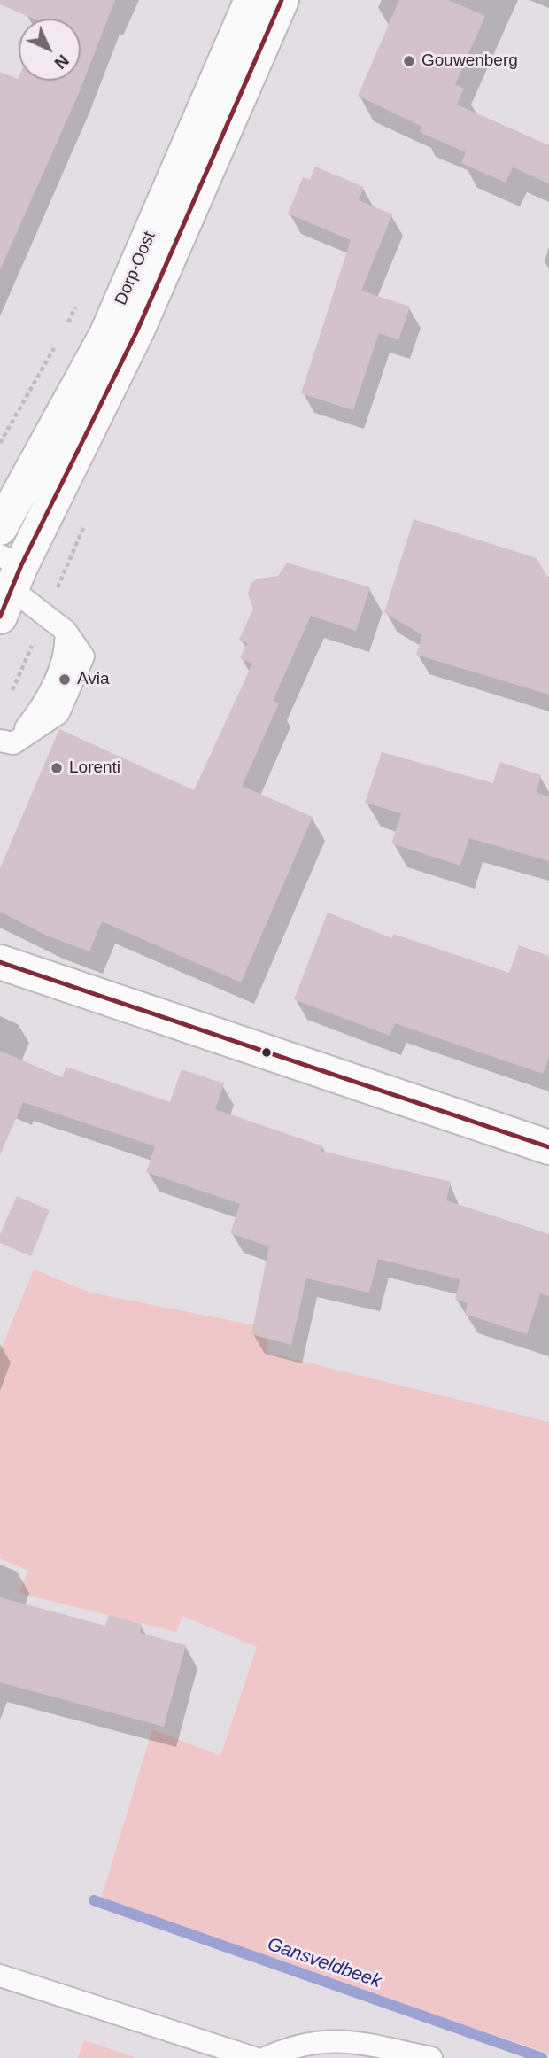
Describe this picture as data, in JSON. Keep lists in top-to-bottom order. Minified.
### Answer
{"streets":{"main road":["Dorp-Oost"]},"water":["Gansveldbeek"],"places":["Gouwenberg","Avia","Lorenti"],"north":"bottom right"}
